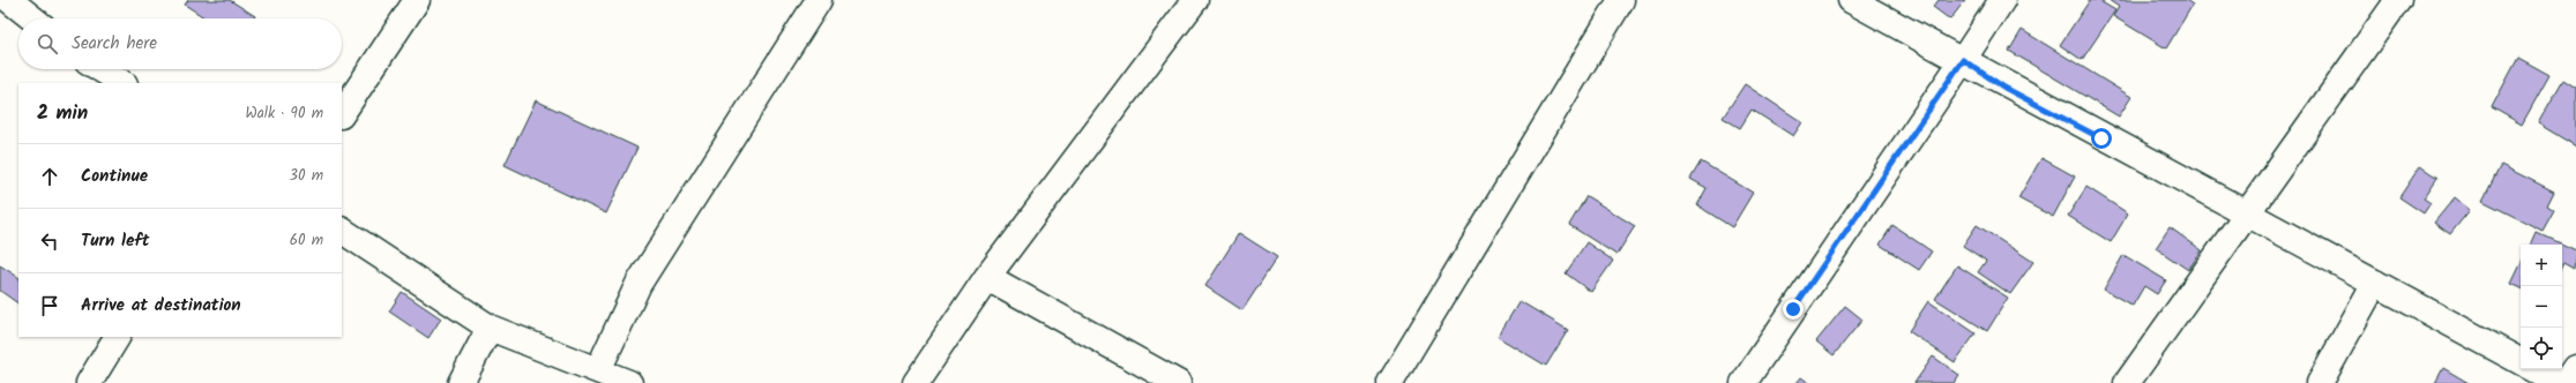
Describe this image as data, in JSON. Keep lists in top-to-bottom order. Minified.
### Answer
{"page":{"search":"Search here","heading":["2 min","Walk · 90 m"],"list":[["Continue","30 m"],["Turn left","60 m"],"Arrive at destination"],"map_buttons":["+","−"]}}
